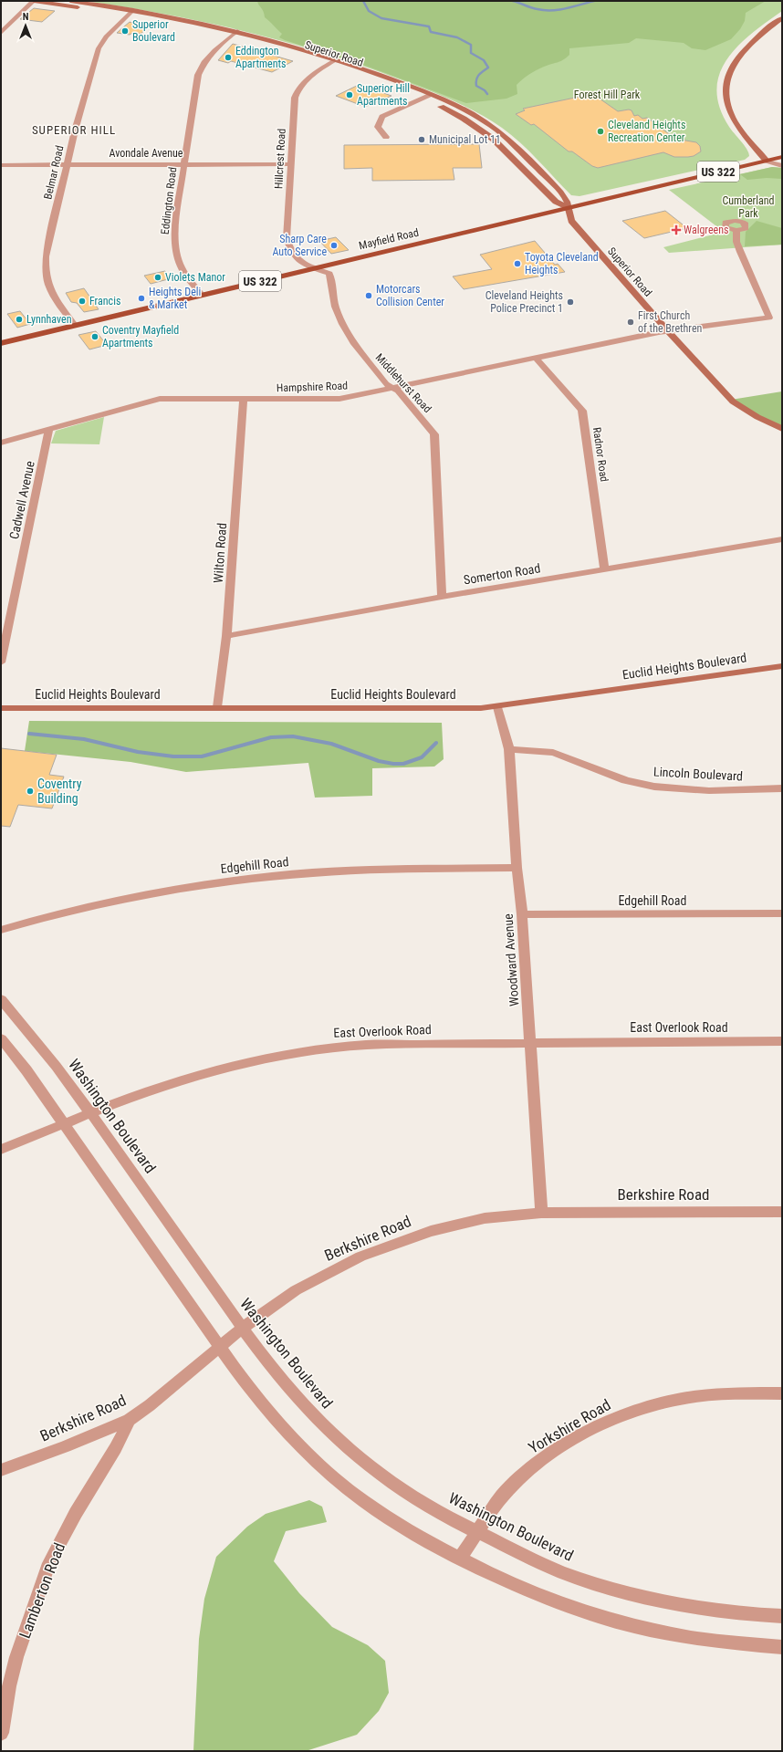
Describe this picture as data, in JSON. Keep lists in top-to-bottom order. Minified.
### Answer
{"streets":{"main road":["Superior Road","US 322","Mayfield Road","Euclid Heights Boulevard"],"street":["Avondale Avenue","Hillcrest Road","Belmar Road","Eddington Road","Middlehurst Road","Hampshire Road","Radnor Road","Cadwell Avenue","Wilton Road","Somerton Road","Lincoln Boulevard","Edgehill Road","Woodward Avenue","East Overlook Road","Washington Boulevard","Berkshire Road","Yorkshire Road","Lamberton Road"]},"crossings":[["Superior Road","Hillcrest Road"],["Superior Road","Belmar Road"],["Superior Road","Eddington Road"],["Superior Road","Mayfield Road"],["Superior Road","Hampshire Road"],["Avondale Avenue","Hillcrest Road"],["Avondale Avenue","Belmar Road"],["Avondale Avenue","Eddington Road"],["Hillcrest Road","Mayfield Road"],["Hillcrest Road","Middlehurst Road"],["Belmar Road","Mayfield Road"],["Eddington Road","Mayfield Road"],["Mayfield Road","Middlehurst Road"],["Middlehurst Road","Hampshire Road"],["Middlehurst Road","Somerton Road"],["Hampshire Road","Radnor Road"],["Hampshire Road","Cadwell Avenue"],["Hampshire Road","Wilton Road"],["Radnor Road","Somerton Road"],["Wilton Road","Somerton Road"],["Wilton Road","Euclid Heights Boulevard"],["Euclid Heights Boulevard","Woodward Avenue"],["Lincoln Boulevard","Woodward Avenue"],["Edgehill Road","Woodward Avenue"],["Woodward Avenue","East Overlook Road"],["Woodward Avenue","Berkshire Road"],["East Overlook Road","Washington Boulevard"],["Washington Boulevard","Berkshire Road"],["Washington Boulevard","Yorkshire Road"],["Berkshire Road","Lamberton Road"]],"districts":["SUPERIOR HILL"],"parks":["Forest Hill Park","Cumberland Park"],"places":{"other":["Superior Boulevard","Eddington Apartments","Superior Hill Apartments","Cleveland Heights Recreation Center","Municipal Lot 11","Sharp Care Auto Service","Toyota Cleveland Heights","Violets Manor","Motorcars Collision Center","Heights Deli & Market","Francis","Cleveland Heights Police Precinct 1","Lynnhaven","First Church of the Brethren","Coventry Mayfield Apartments","Coventry Building"],"health":["Walgreens"]},"north":"top"}
